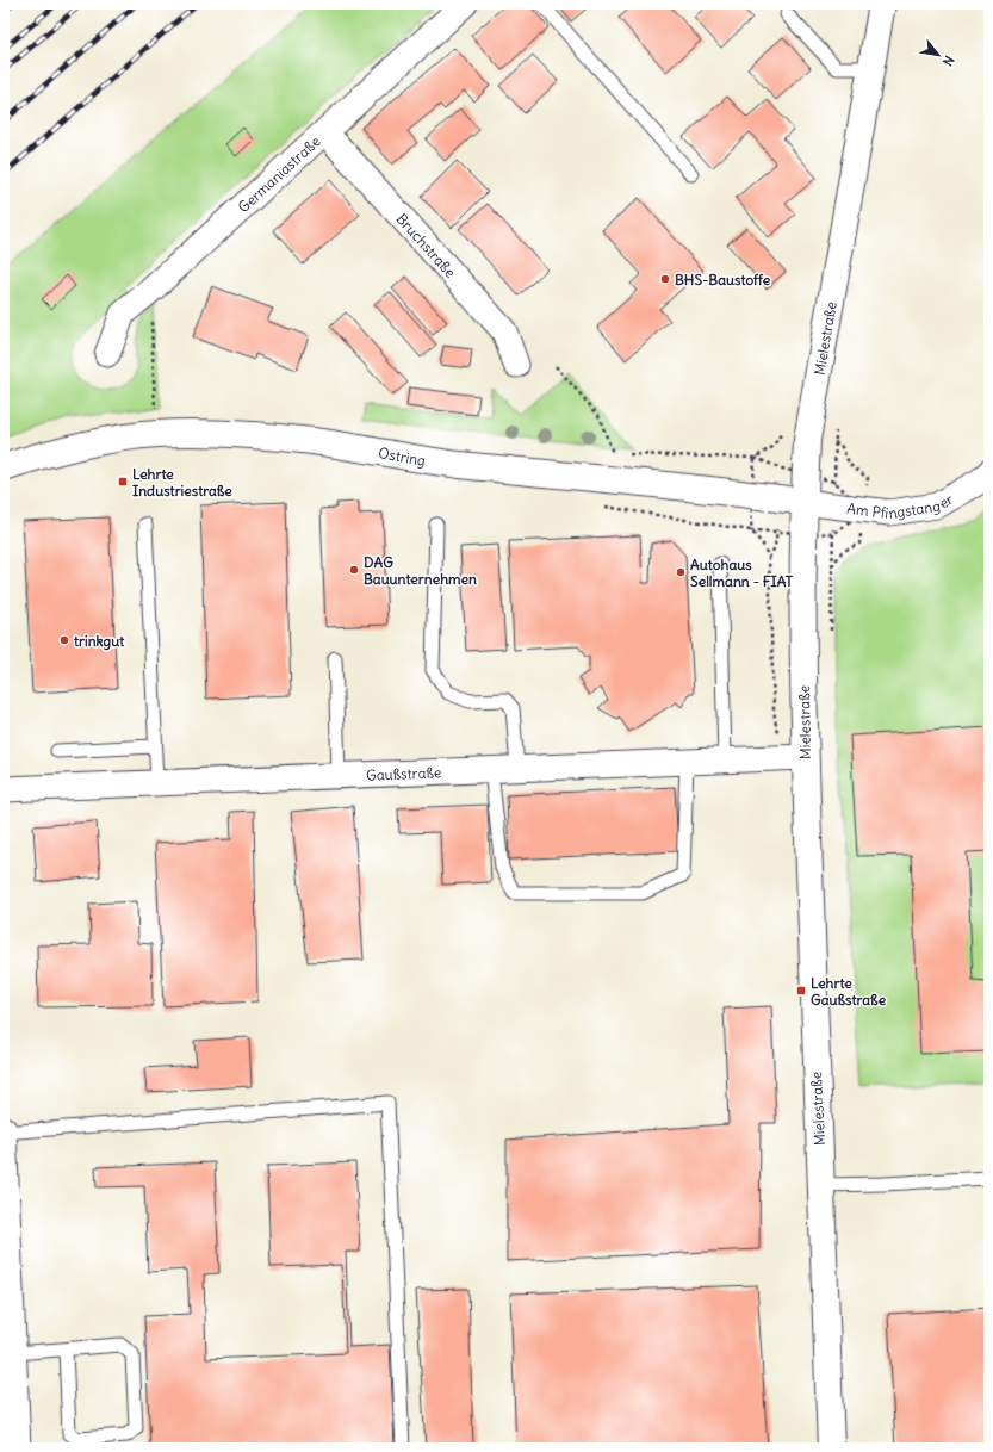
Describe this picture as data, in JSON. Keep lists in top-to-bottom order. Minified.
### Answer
{"streets":{"street":["Germaniastraße","Bruchstraße","Mielestraße","Ostring","Am Pfingstanger","Gaußstraße"]},"crossings":[["Germaniastraße","Bruchstraße"],["Mielestraße","Ostring"],["Mielestraße","Am Pfingstanger"],["Mielestraße","Gaußstraße"],["Ostring","Am Pfingstanger"]],"places":{"other":["BHS-Baustoffe","DAG Bauunternehmen","Autohaus Sellmann - FIAT","trinkgut"],"transit":["Lehrte Industriestraße","Lehrte Gaußstraße"]},"north":"bottom right"}
